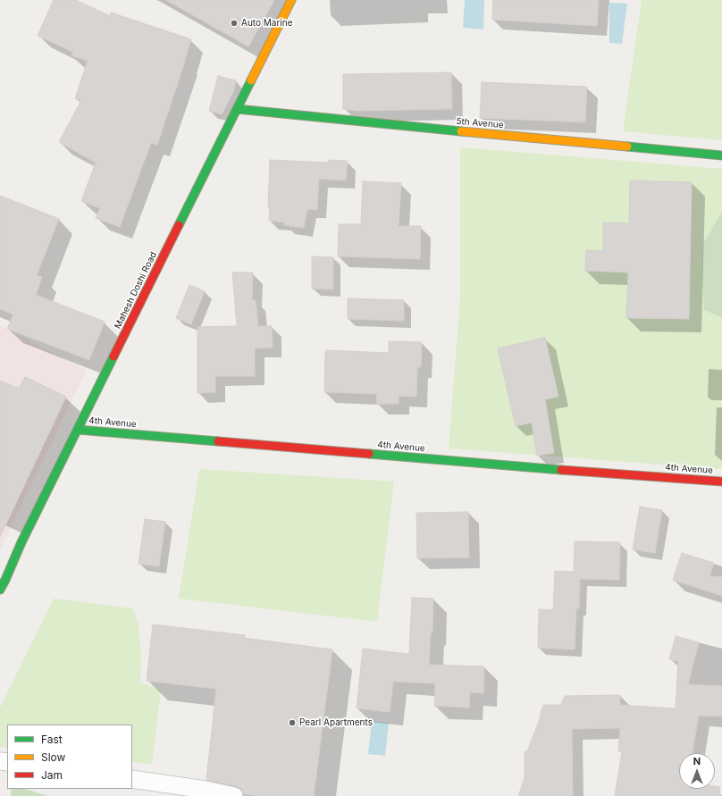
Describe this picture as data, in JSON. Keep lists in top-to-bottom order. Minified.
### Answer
{"streets":{"street":["5th Avenue","Mahesh Doshi Road","4th Avenue"]},"crossings":[["5th Avenue","Mahesh Doshi Road"],["Mahesh Doshi Road","4th Avenue"]],"places":["Auto Marine","Pearl Apartments"],"legend":["Fast","Slow","Jam"],"north":"top"}
